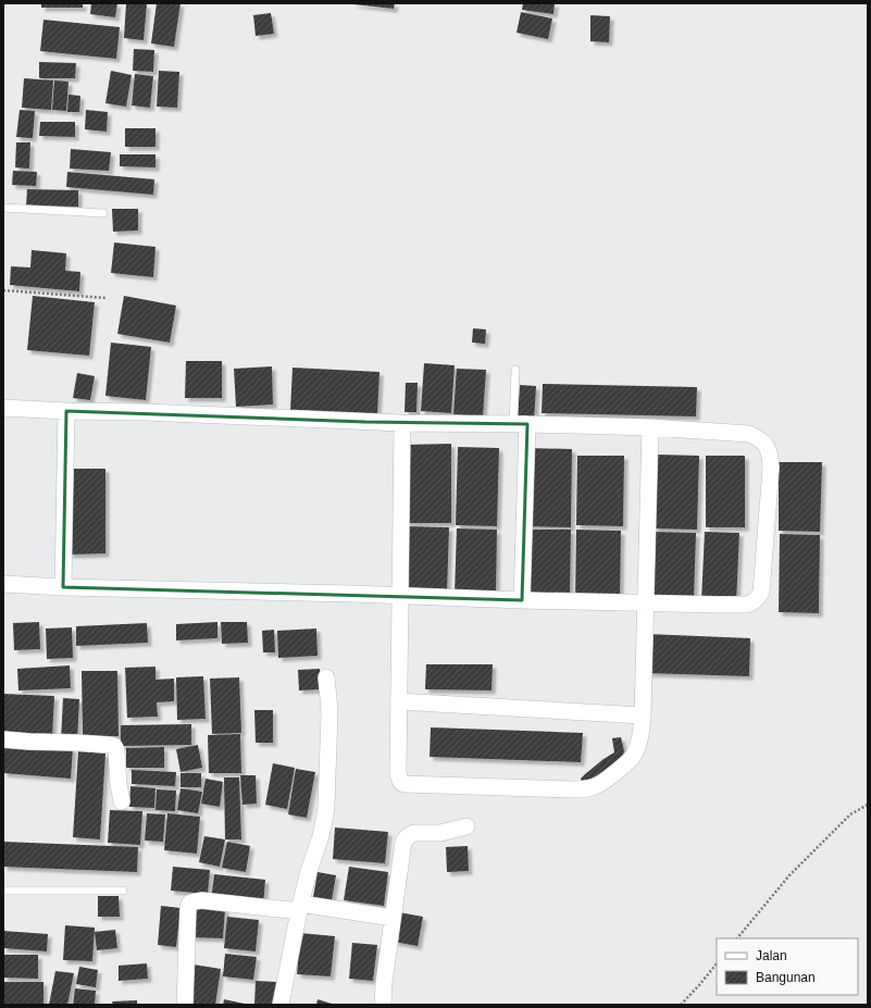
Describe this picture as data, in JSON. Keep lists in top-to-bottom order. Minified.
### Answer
{"legend":["Jalan","Bangunan"]}
